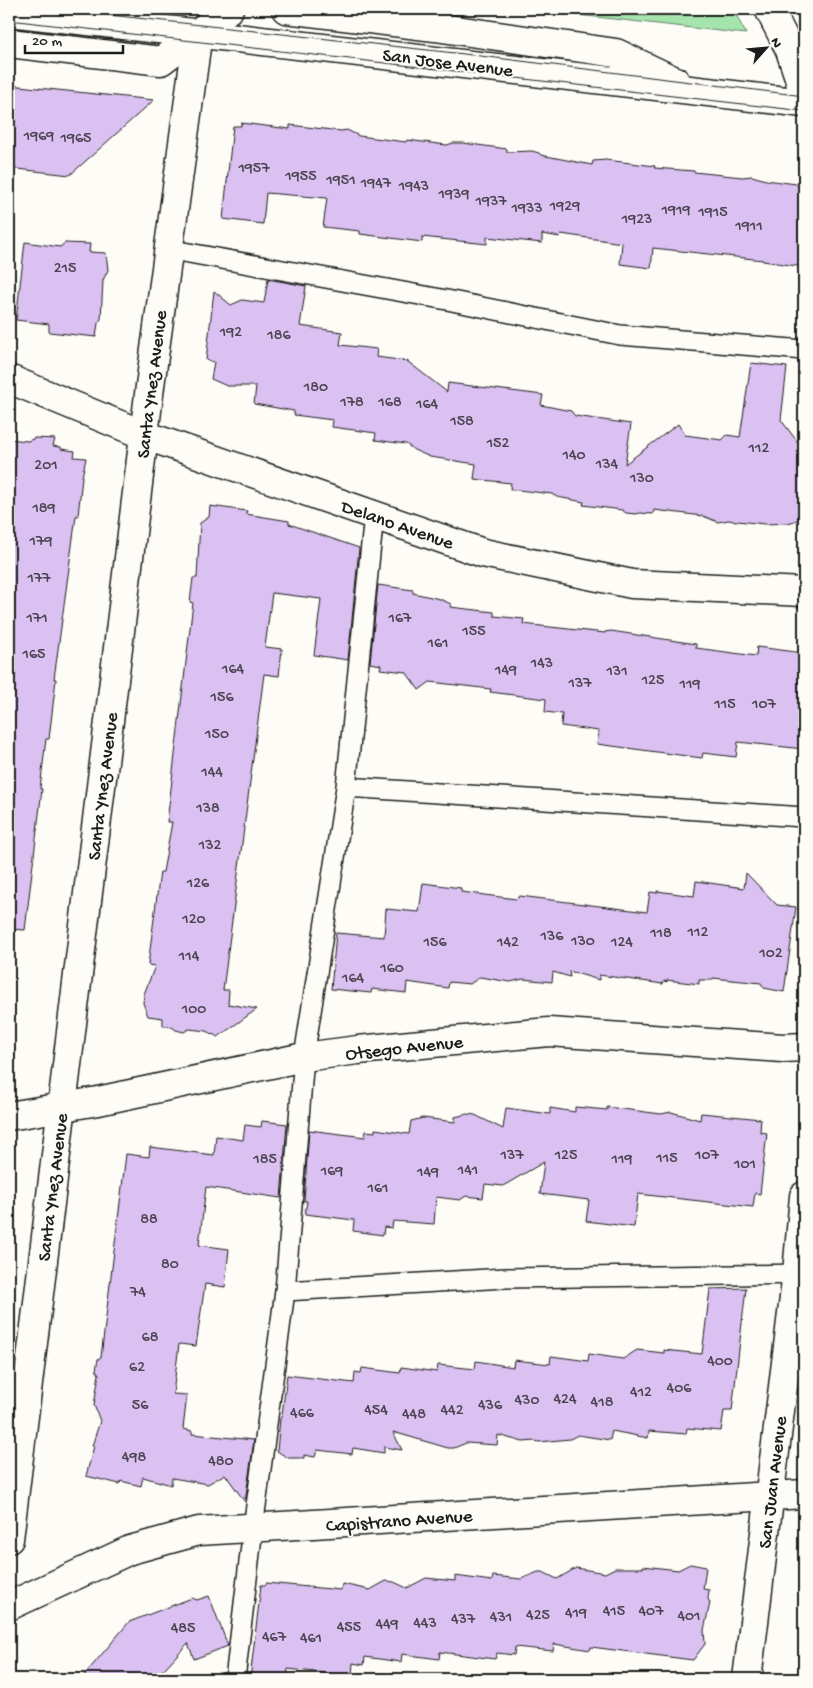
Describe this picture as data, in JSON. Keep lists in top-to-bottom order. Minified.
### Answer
{"streets":{"street":["San Jose Avenue","Santa Ynez Avenue","Delano Avenue","Otsego Avenue","San Juan Avenue","Capistrano Avenue"]},"crossings":[["San Jose Avenue","Santa Ynez Avenue"],["Santa Ynez Avenue","Delano Avenue"],["Santa Ynez Avenue","Otsego Avenue"],["San Juan Avenue","Capistrano Avenue"]],"house_numbers":["1969","1965","1957","1955","1951","1947","1943","1939","1937","1929","1933","1919","1915","1923","1911","215","192","186","180","178","168","164","158","152","112","140","134","201","130","189","179","177","171","167","155","161","165","143","164","149","131","125","137","119","156","115","107","150","144","138","132","126","120","112","118","136","130","156","142","124","102","114","160","164","100","137","125","107","115","185","119","101","141","169","149","161","88","80","74","68","400","62","406","412","424","430","418","56","436","454","442","466","448","498","480","415","407","419","425","401","431","437","443","449","455","485","467","461"],"scale_bar":"20 m","north":"top right"}
